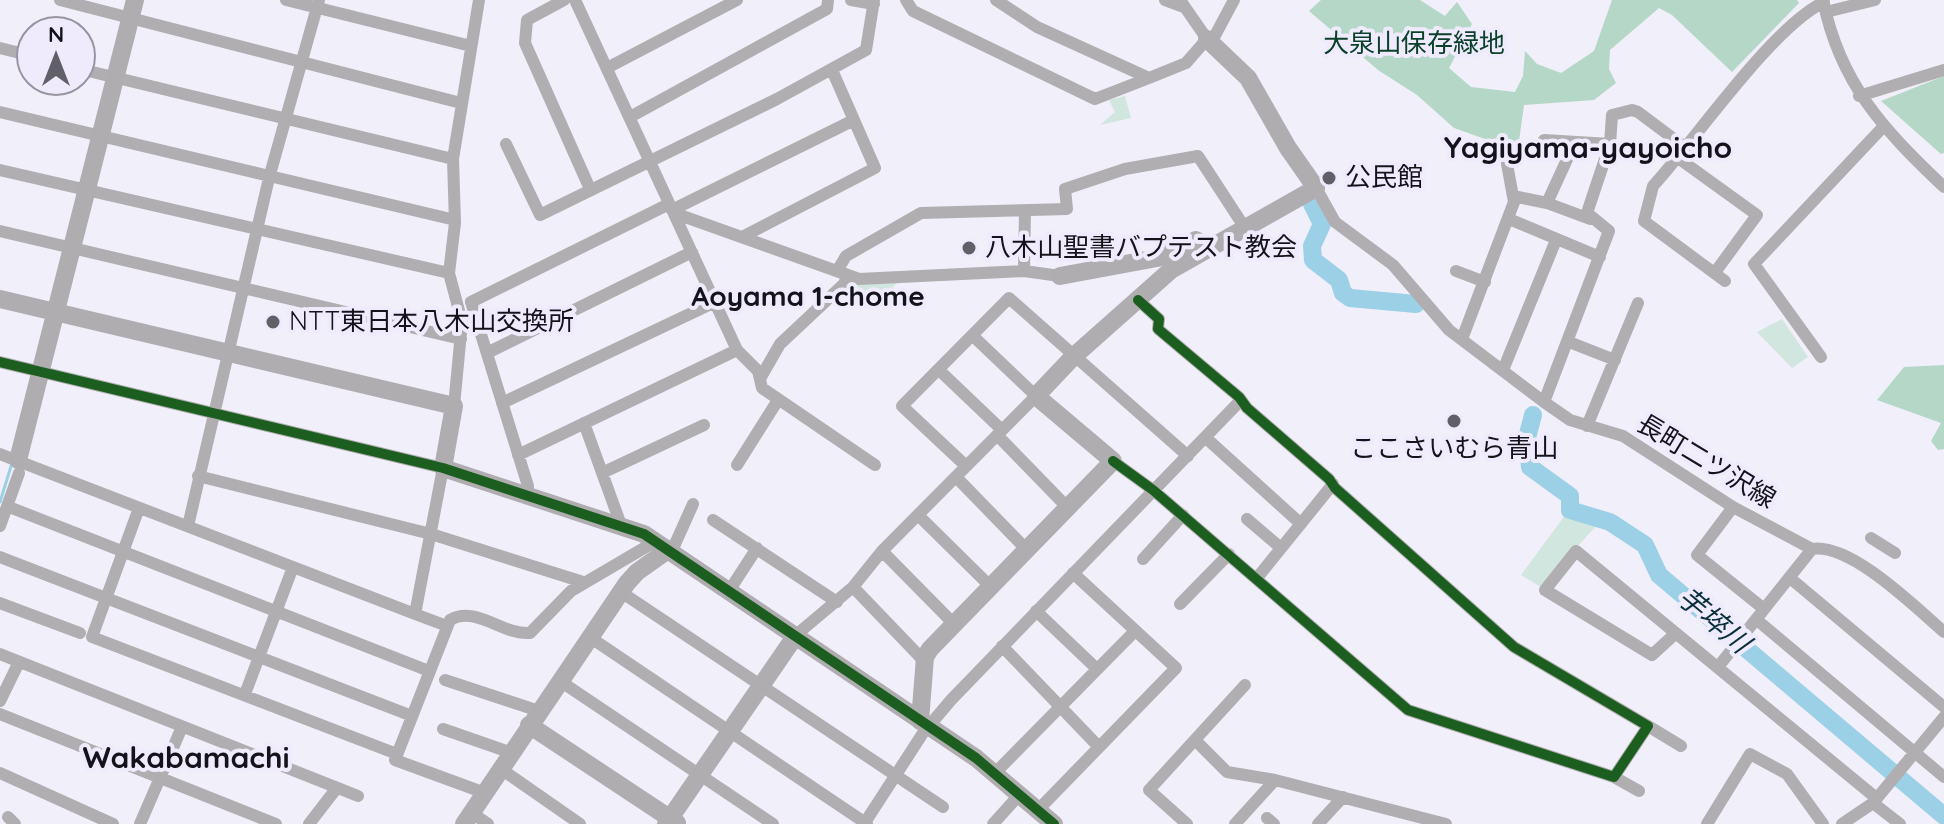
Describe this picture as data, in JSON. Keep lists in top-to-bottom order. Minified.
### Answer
{"streets":{"street":["長町二ツ沢線"]},"districts":["Yagiyama-yayoicho","Aoyama 1-chome","Wakabamachi"],"water":["芋埣川"],"parks":["大泉山保存緑地"],"places":["公民館","八木山聖書バプテスト教会","NTT東日本八木山交換所","ここさいむら青山"],"north":"top"}
